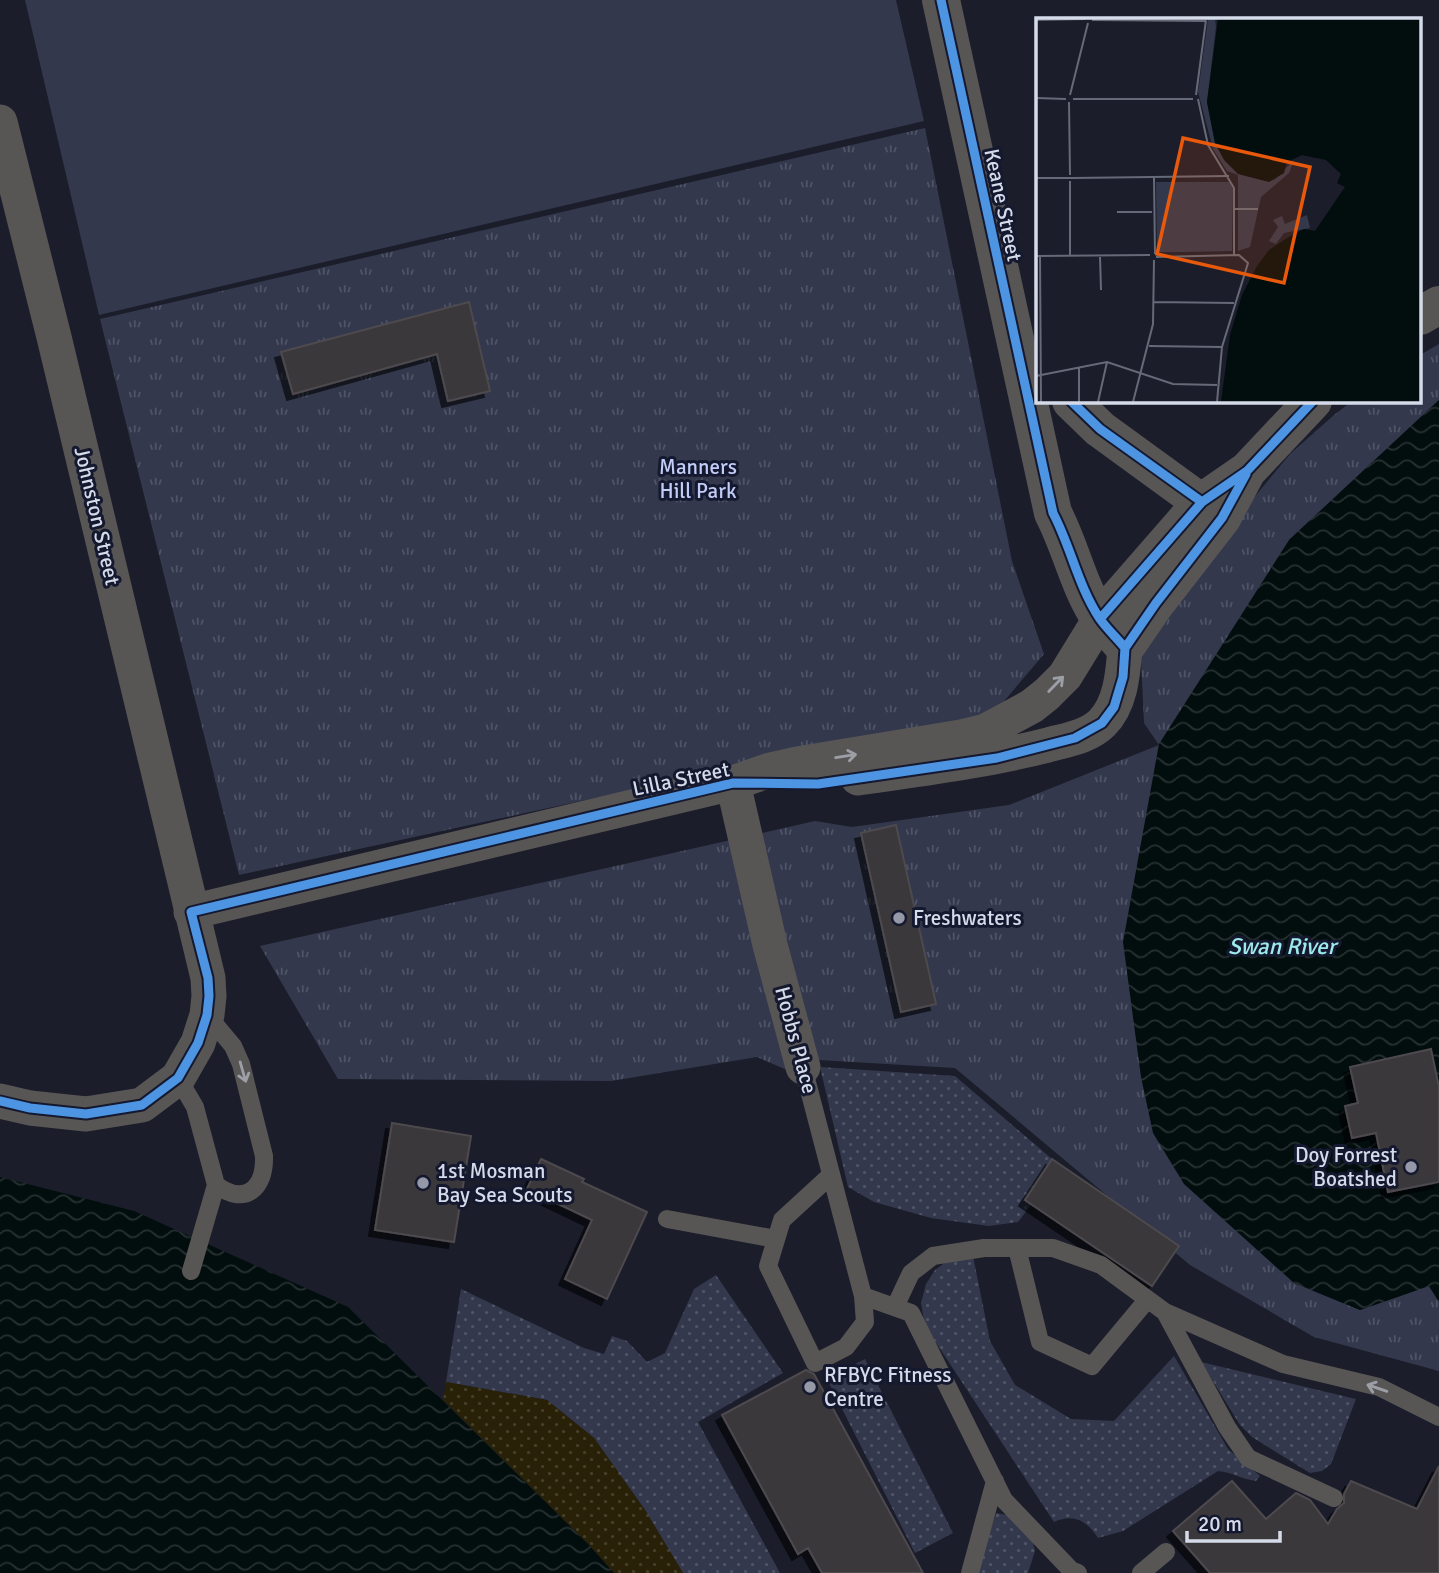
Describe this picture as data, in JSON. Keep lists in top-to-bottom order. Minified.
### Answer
{"streets":{"street":["Keane Street","Johnston Street","Lilla Street","Hobbs Place"]},"crossings":[["Keane Street","Lilla Street"],["Johnston Street","Lilla Street"],["Lilla Street","Hobbs Place"]],"water":["Swan River"],"parks":["Manners Hill Park"],"places":["Freshwaters","Doy Forrest Boatshed","1st Mosman Bay Sea Scouts","RFBYC Fitness Centre"],"scale_bar":"20 m"}
